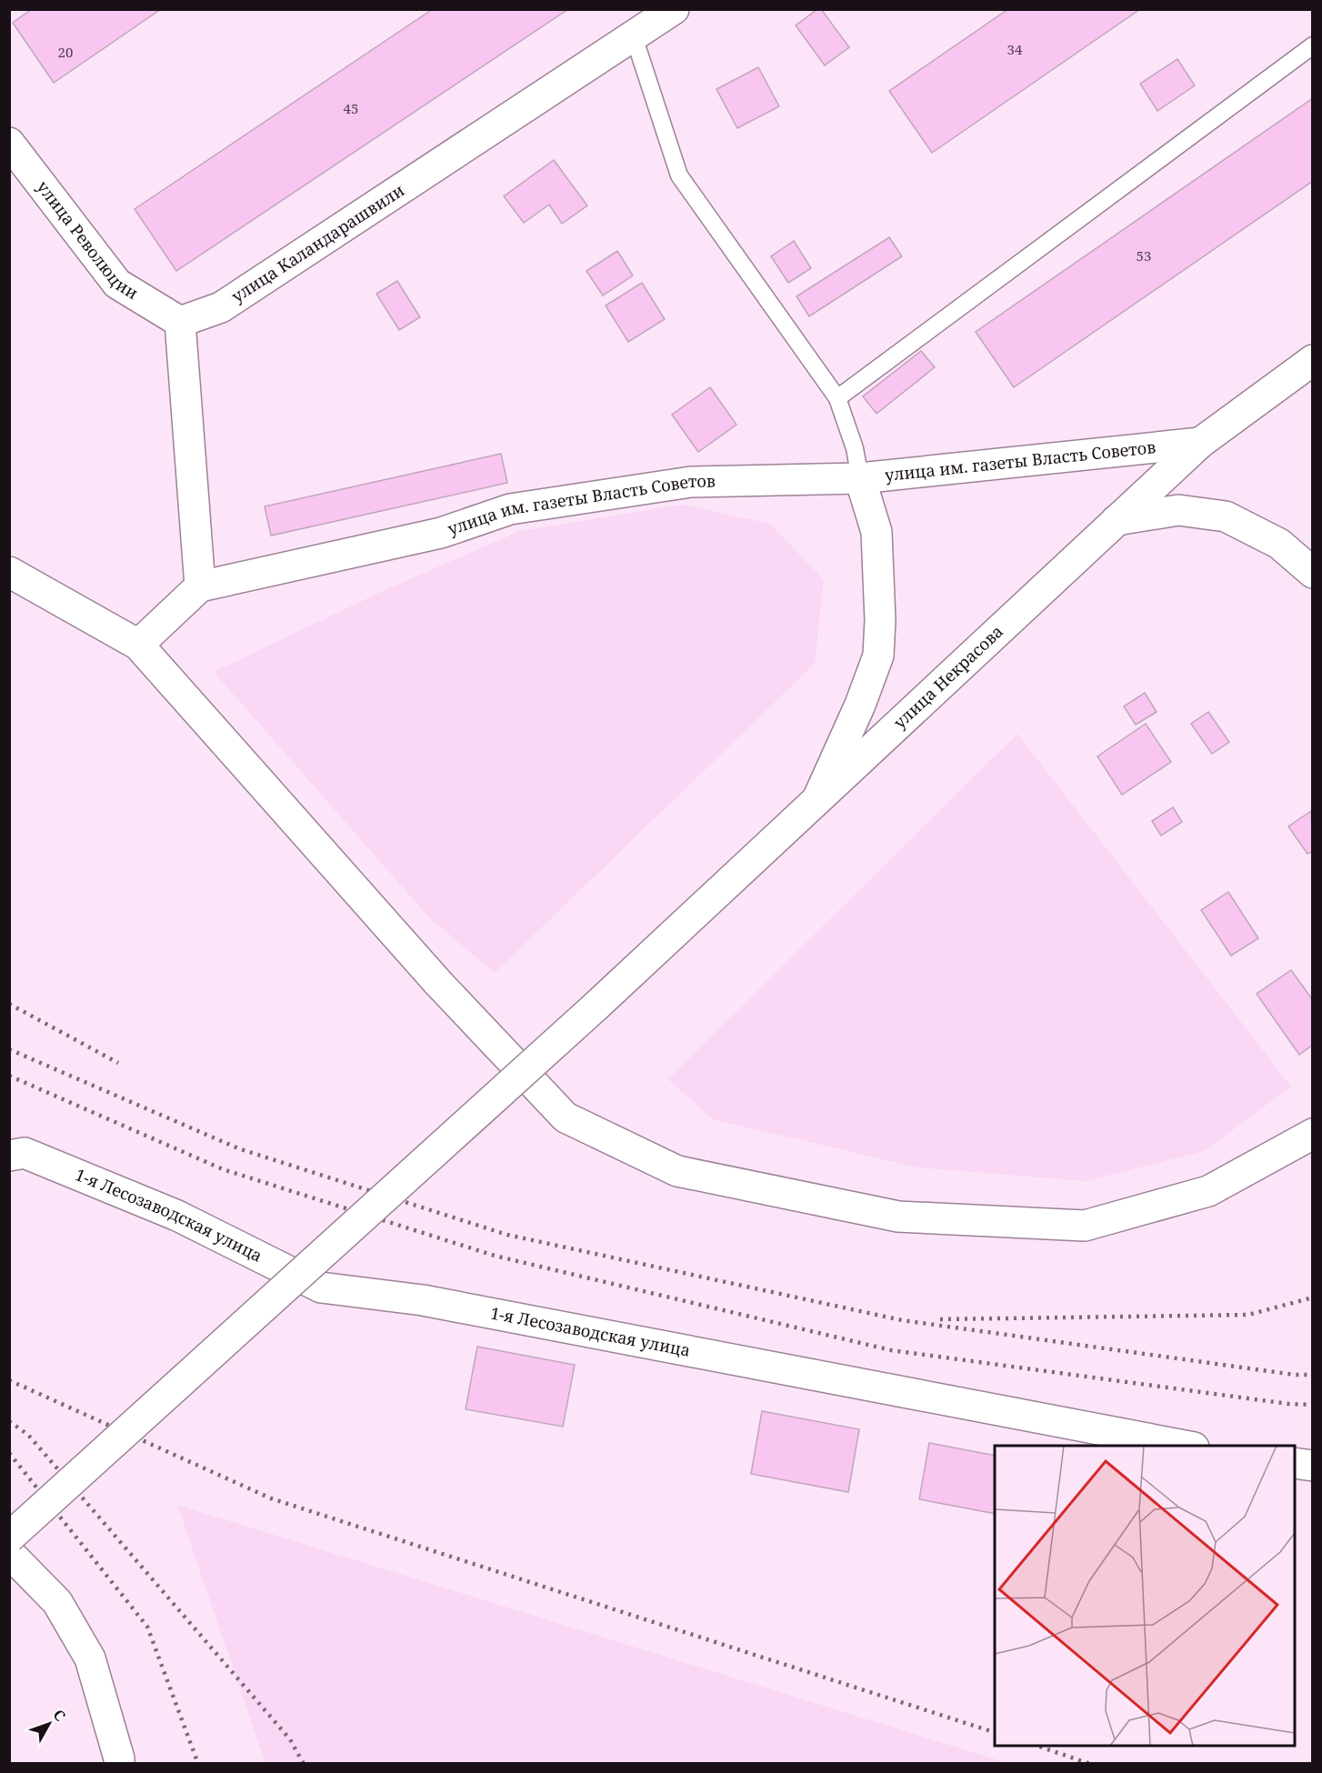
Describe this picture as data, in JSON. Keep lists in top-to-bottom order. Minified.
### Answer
{"streets":{"street":["улица Революции","улица Каландарашвили","улица им. газеты Власть Советов","улица Некрасова","1-я Лесозаводская улица"]},"crossings":[["улица Революции","улица Каландарашвили"],["улица им. газеты Власть Советов","улица Некрасова"]],"house_numbers":["34","20","45","53"],"north":"top right"}
